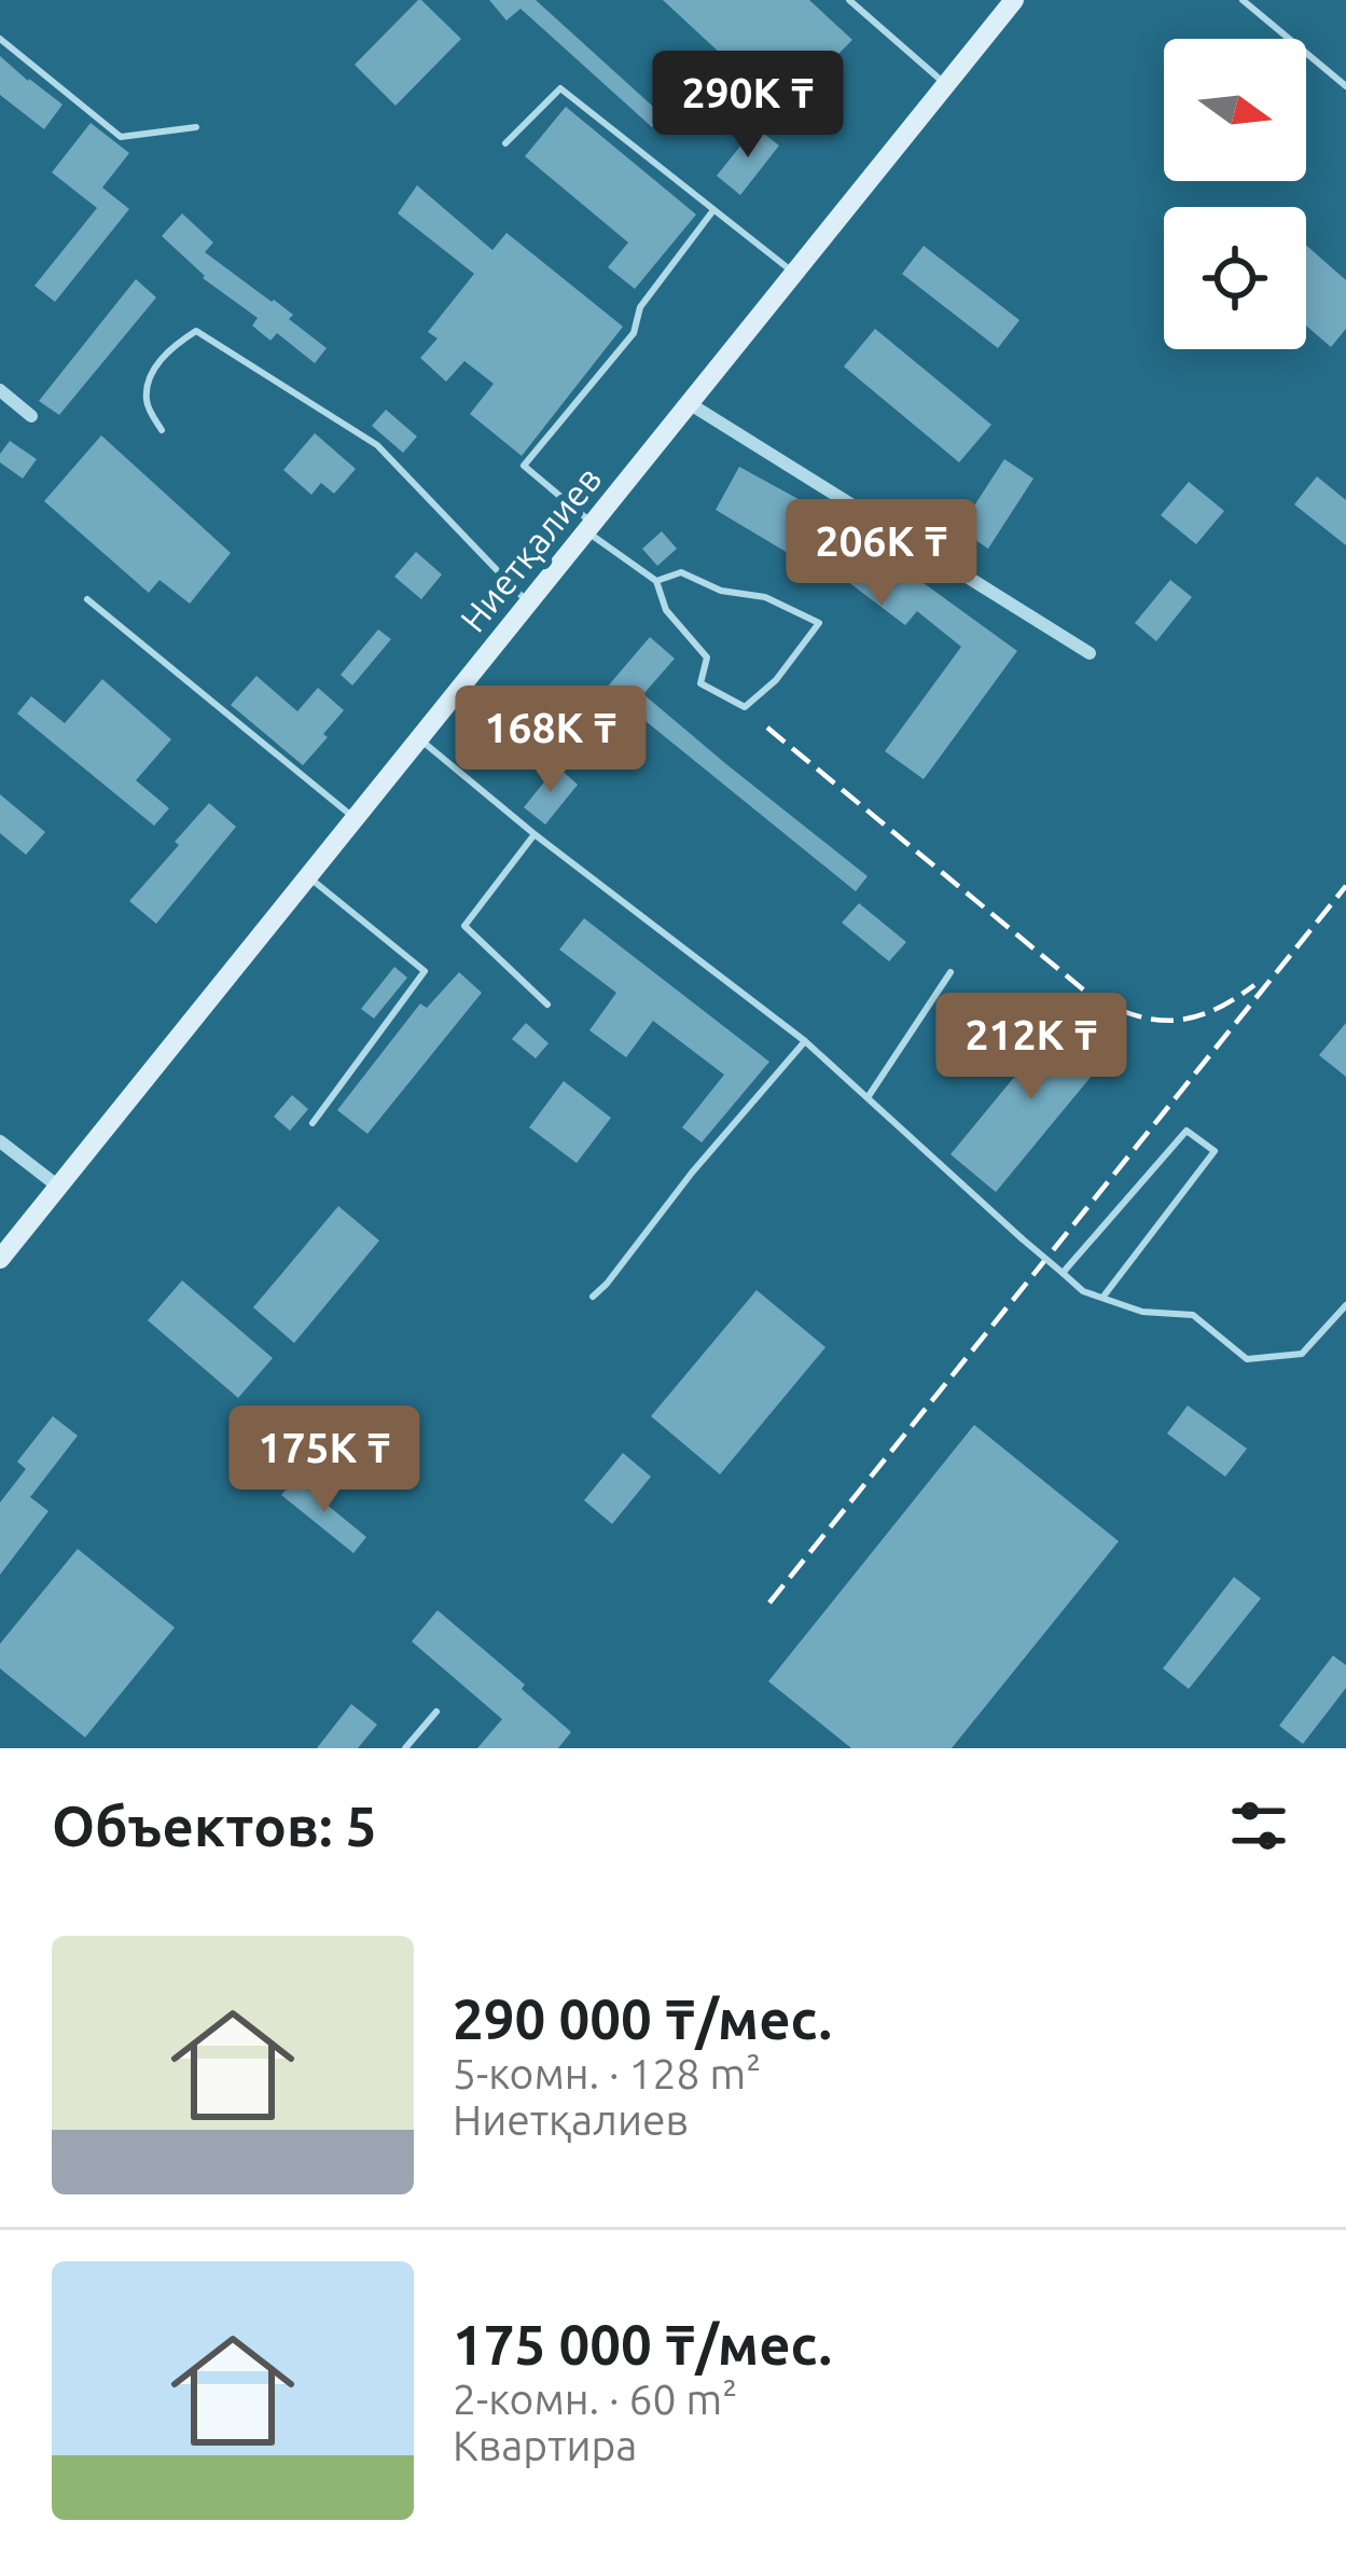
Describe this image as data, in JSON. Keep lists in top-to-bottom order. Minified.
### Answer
{"streets":{"street":["Ниетқалиев"]},"north":"right","page":{"price":["290K ₸","206K ₸","168K ₸","212K ₸","175K ₸"],"heading":"Объектов: 5","list":[{"name":"290 000 ₸/мес.","note":"5-комн. · 128 m² · Ниетқалиев"},{"name":"175 000 ₸/мес.","note":"2-комн. · 60 m² · Квартира"}]}}
